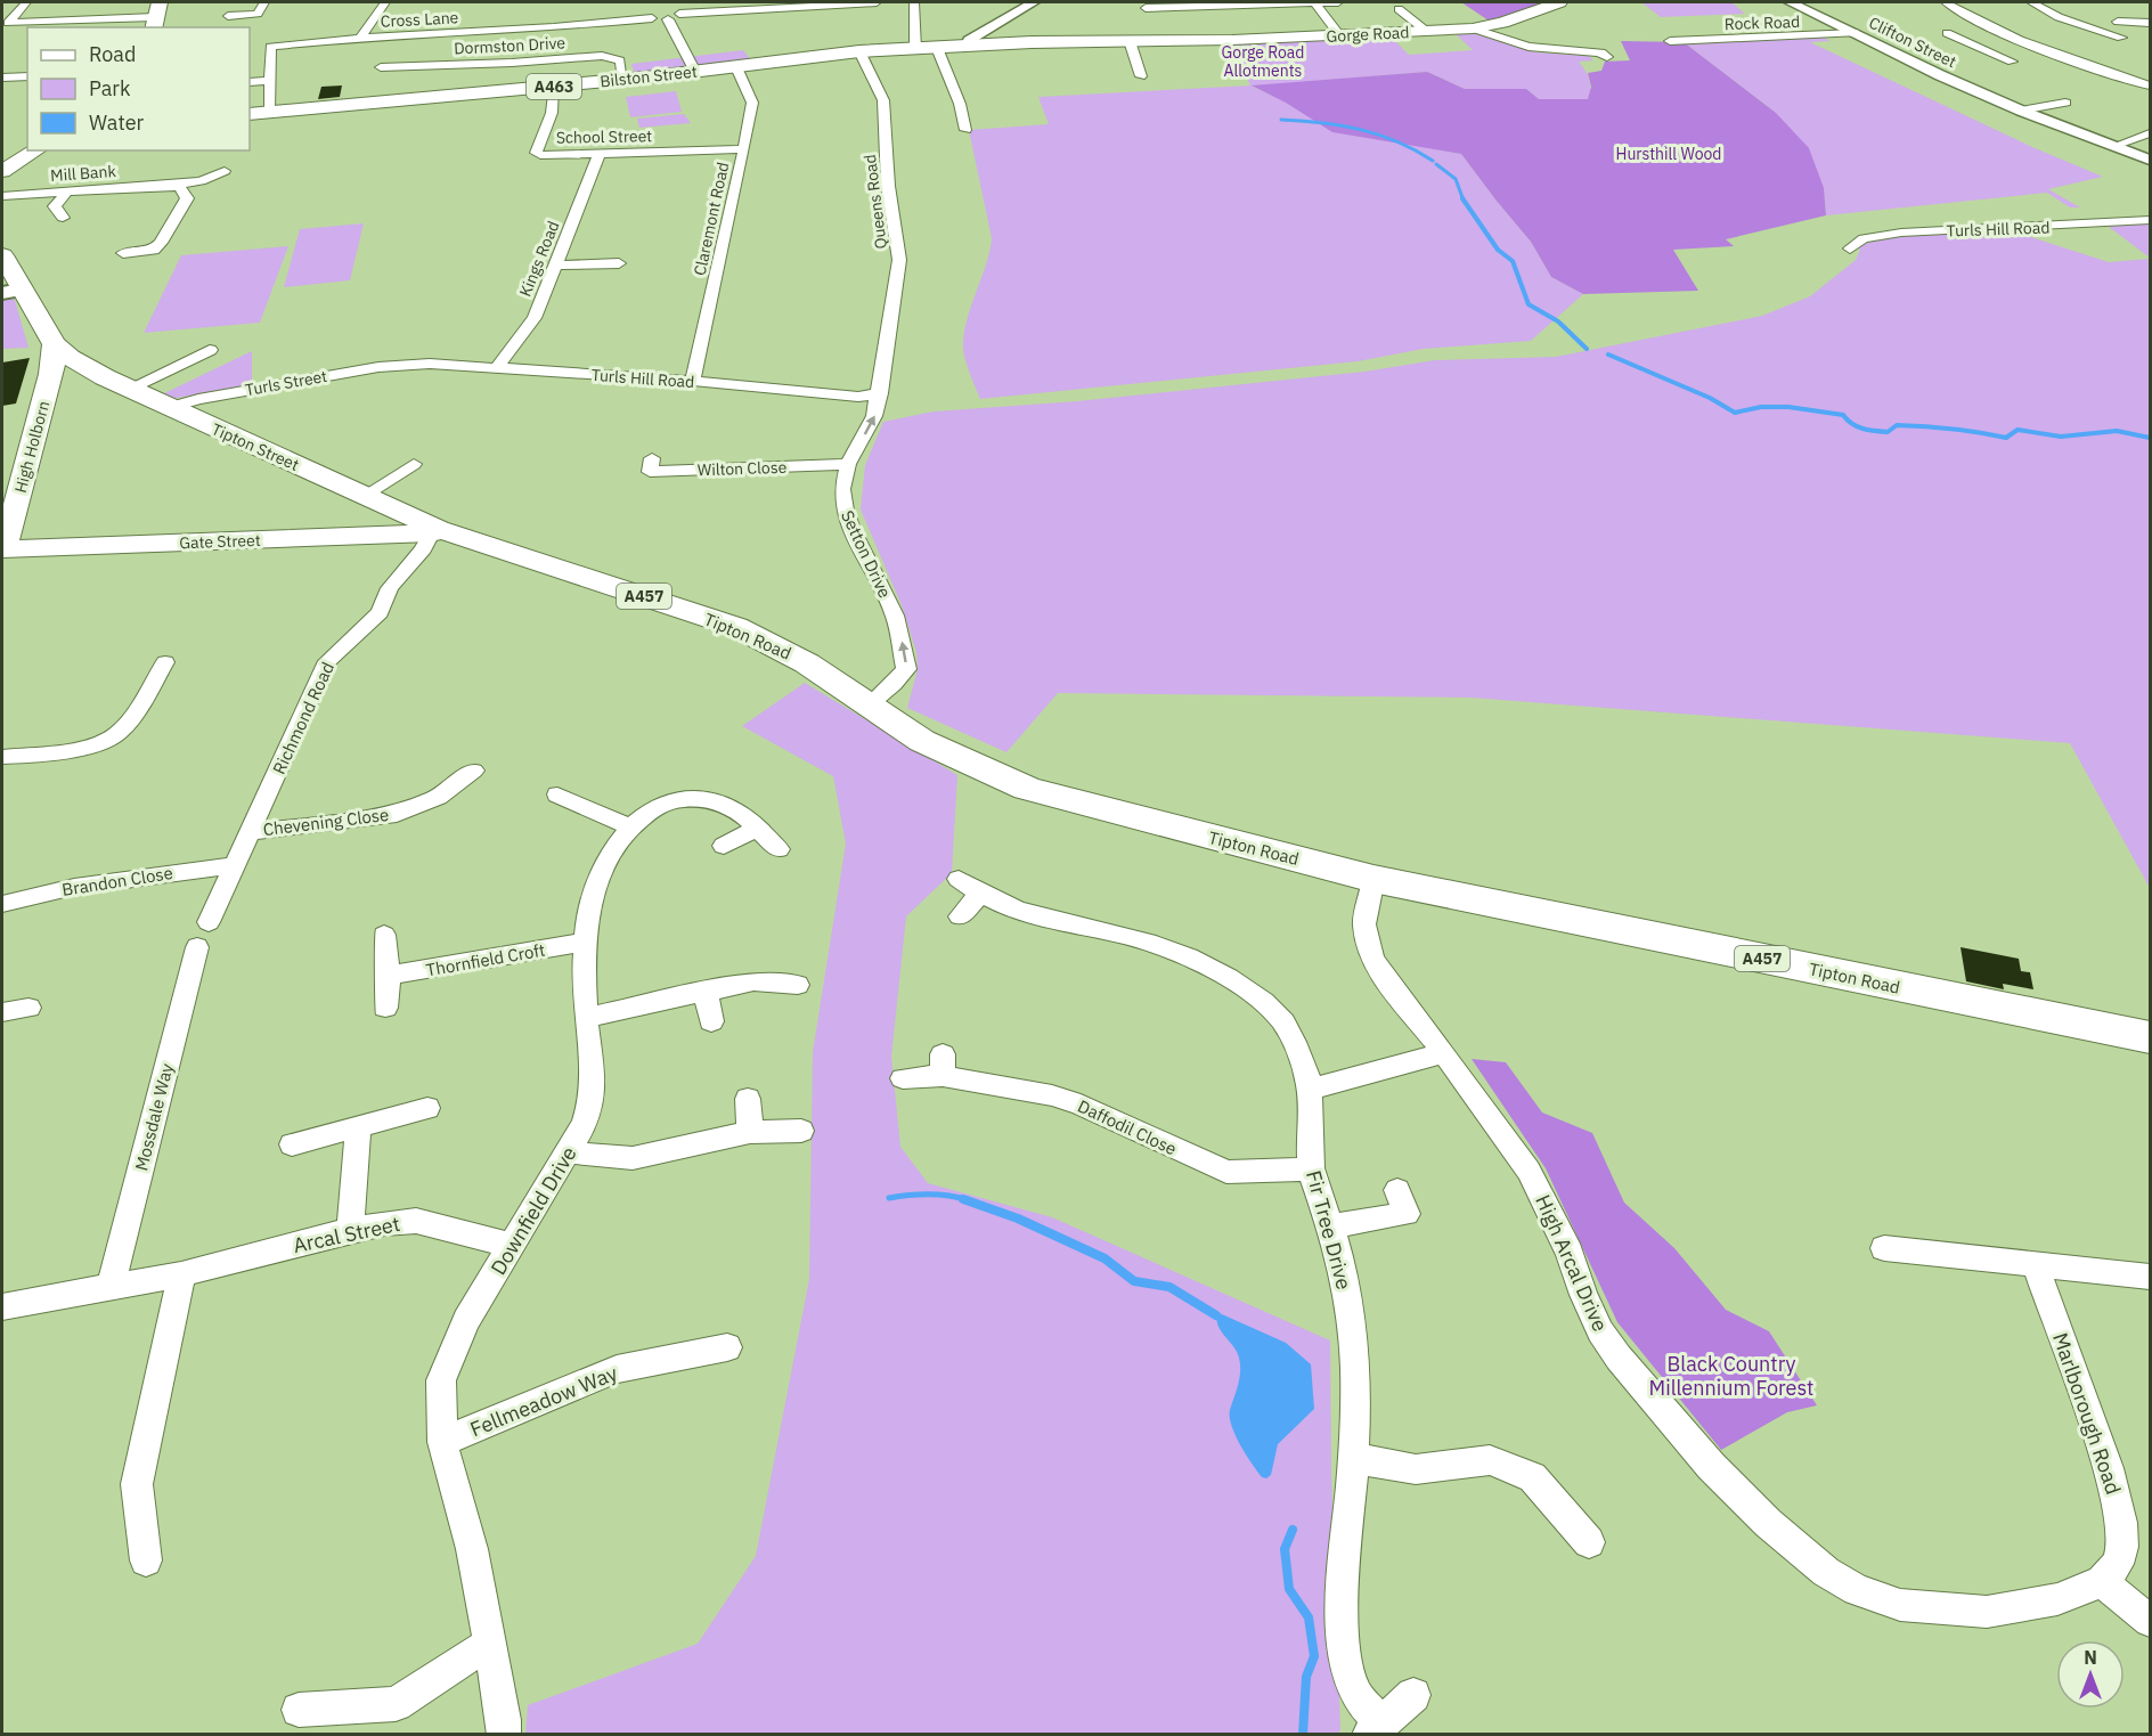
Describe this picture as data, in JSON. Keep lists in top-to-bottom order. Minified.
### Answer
{"streets":{"main road":["Gorge Road","Bilston Street","A463","High Holborn","Tipton Street","Gate Street","A457","Tipton Road"],"street":["Cross Lane","Rock Road","Clifton Street","Dormston Drive","School Street","Mill Bank","Queens Road","Claremont Road","Turls Hill Road","Kings Road","Turls Street","Wilton Close","Setton Drive","Richmond Road","Chevening Close","Brandon Close","Thornfield Croft","Mossdale Way","Daffodil Close","Downfield Drive","Fir Tree Drive","Arcal Street","High Arcal Drive","Fellmeadow Way","Marlborough Road"]},"crossings":[["Rock Road","Clifton Street"],["Gorge Road","Bilston Street"],["Dormston Drive","Bilston Street"],["Bilston Street","School Street"],["Bilston Street","Queens Road"],["Bilston Street","Claremont Road"],["School Street","Claremont Road"],["School Street","Kings Road"],["Queens Road","Turls Hill Road"],["Queens Road","Setton Drive"],["Claremont Road","Turls Hill Road"],["Turls Hill Road","Kings Road"],["Turls Hill Road","Turls Street"],["Turls Hill Road","Setton Drive"],["Turls Street","Tipton Street"],["High Holborn","Tipton Street"],["High Holborn","Gate Street"],["Tipton Street","Tipton Road"],["Wilton Close","Setton Drive"],["Gate Street","Tipton Road"],["Gate Street","Richmond Road"],["Setton Drive","Tipton Road"],["Tipton Road","Richmond Road"],["Tipton Road","High Arcal Drive"],["Richmond Road","Chevening Close"],["Richmond Road","Brandon Close"],["Thornfield Croft","Downfield Drive"],["Mossdale Way","Arcal Street"],["Daffodil Close","Fir Tree Drive"],["Downfield Drive","Arcal Street"],["Downfield Drive","Fellmeadow Way"],["High Arcal Drive","Marlborough Road"]],"one_way":["Setton Drive"],"parks":["Gorge Road Allotments","Hursthill Wood","Black Country Millennium Forest"],"legend":["Road","Park","Water"],"north":"top"}
